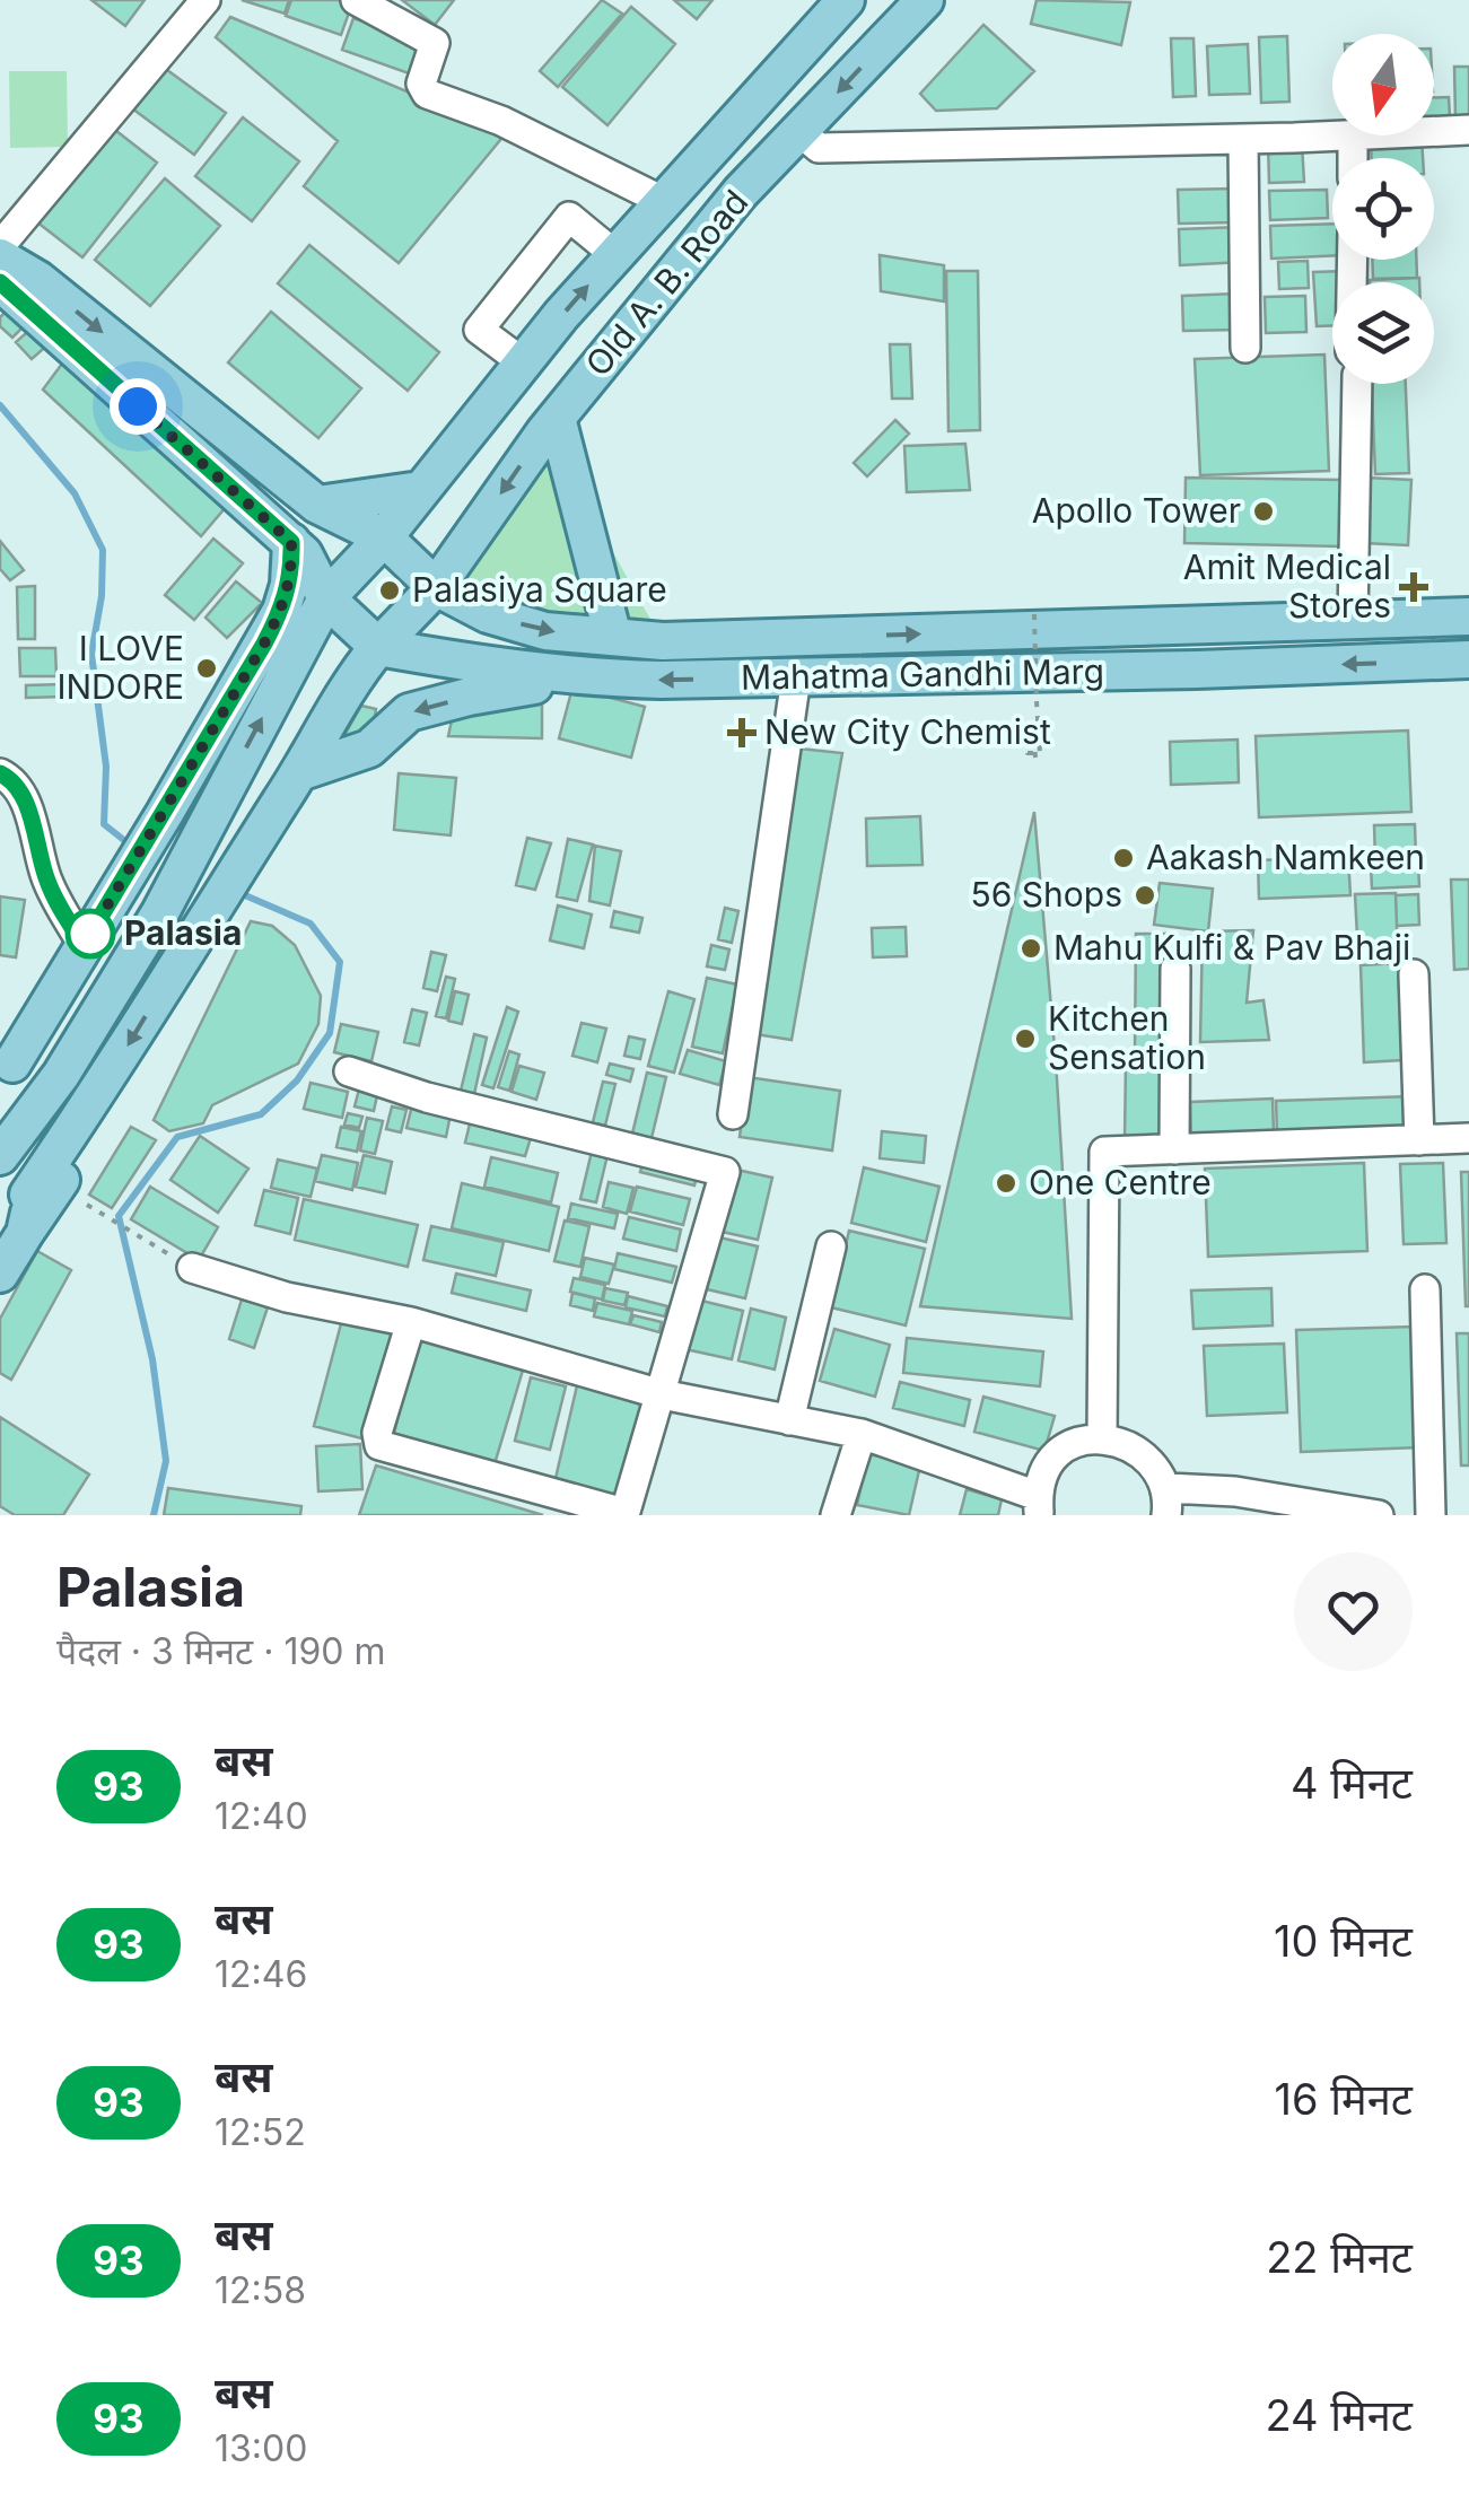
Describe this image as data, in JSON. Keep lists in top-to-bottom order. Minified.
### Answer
{"streets":{"main road":["Old A. B. Road","Mahatma Gandhi Marg"]},"crossings":[["Old A. B. Road","Mahatma Gandhi Marg"]],"places":{"other":["Apollo Tower","Palasiya Square","I LOVE INDORE","Aakash Namkeen","56 Shops","Palasia","Mahu Kulfi & Pav Bhaji","Kitchen Sensation","One Centre"],"health":["Amit Medical Stores","New City Chemist"]},"lines":["bus line 93"],"north":"bottom","page":{"heading":["Palasia","पैदल · 3 मिनट · 190 m"],"list":[{"mark":"93","name":"बस","note":"12:40","value":"4 मिनट"},{"mark":"93","name":"बस","note":"12:46","value":"10 मिनट"},{"mark":"93","name":"बस","note":"12:52","value":"16 मिनट"},{"mark":"93","name":"बस","note":"12:58","value":"22 मिनट"},{"mark":"93","name":"बस","note":"13:00","value":"24 मिनट"}]}}
